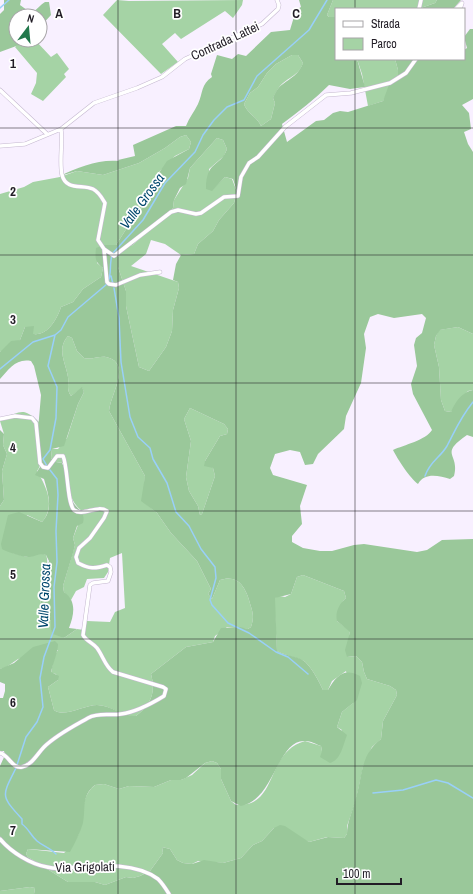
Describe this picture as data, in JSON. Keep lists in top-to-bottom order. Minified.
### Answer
{"streets":{"street":["Contrada Lattei","Via Grigolati"]},"water":["Valle Grossa"],"legend":["Strada","Parco"],"scale_bar":"100 m","north":"top","grid":{"columns":["A","B","C"],"rows":["1","2","3","4","5","6","7"]}}
